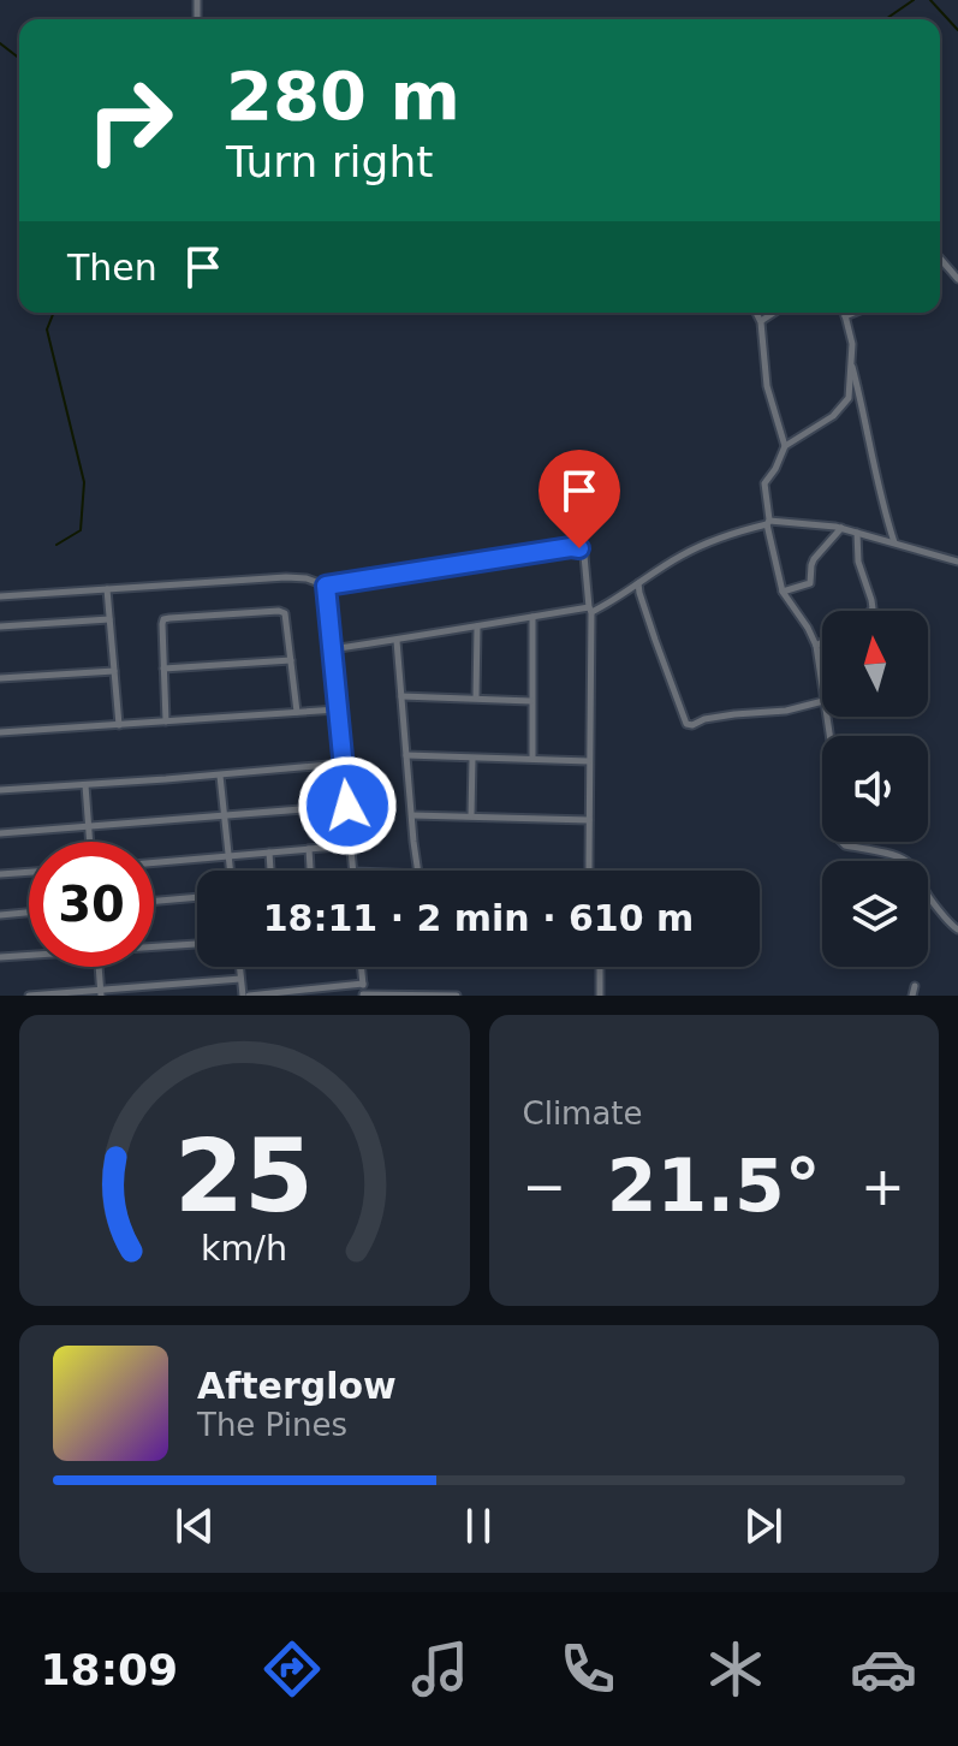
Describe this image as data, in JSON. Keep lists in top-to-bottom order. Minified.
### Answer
{"north":"top","page":{"turn":["280 m","Turn right"],"then":"Then","limit":"30","trip":"18:11 · 2 min · 610 m","tile":"Climate","heat":["−","21.5°","+"],"song":["Afterglow","The Pines"],"tabs":"18:09","gauge":["25","km/h"]}}
